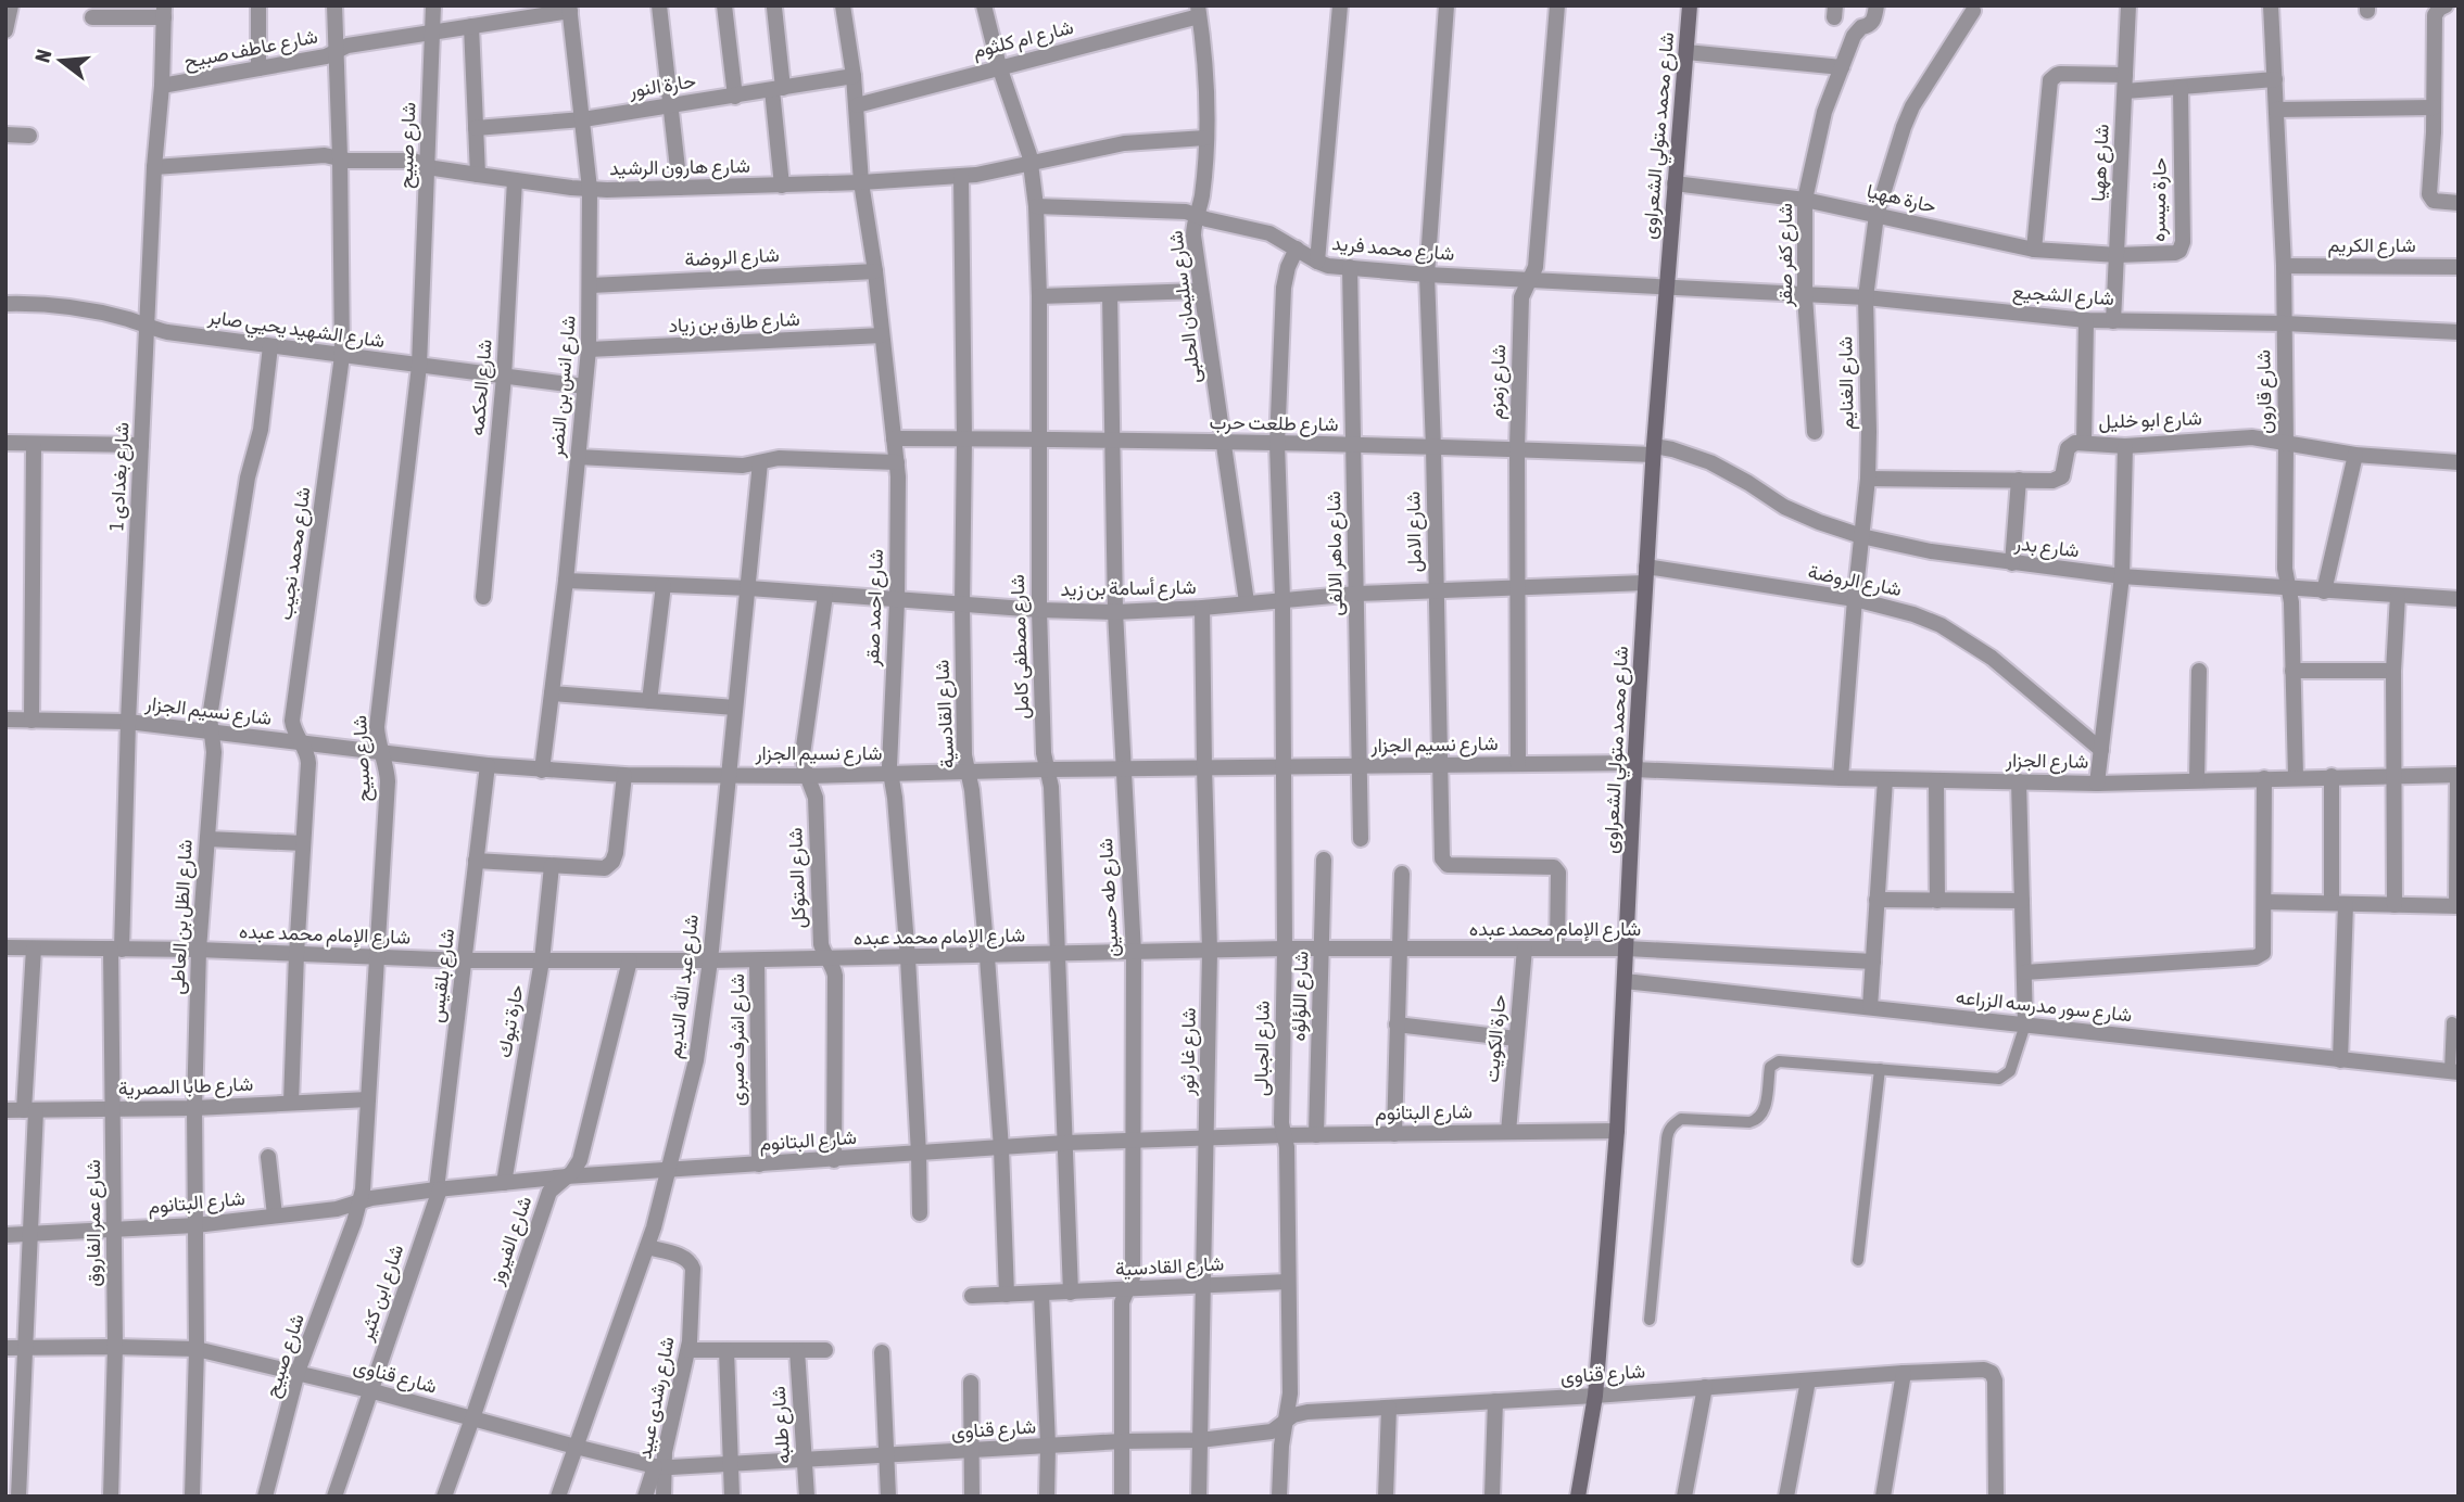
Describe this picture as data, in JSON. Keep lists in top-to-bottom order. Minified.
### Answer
{"streets":{"street":["شارع ام كلثوم","شارع عاطف صبيح","حارة النور","شارع محمد متولي الشعراوى","شارع صبيح","شارع ههيا","شارع هارون الرشيد","حارة ههيا","حارة ميسره","شارع الكريم","شارع محمد فريد","شارع كفر صقر","شارع الروضة","شارع الشجيع","شارع سليمان الحلبى","شارع طارق بن زياد","شارع الشهيد يحيي صابر","شارع زمزم","شارع الغنايم","شارع انس بن النضر","شارع الحكمه","شارع قارون","شارع ابو خليل","شارع طلعت حرب","شارع بغدادى 1","شارع الامل","شارع بدر","شارع محمد نجيب","شارع ماهر الالفى","شارع أسامة بن زيد","شارع احمد صقر","شارع مصطفى كامل","شارع نسيم الجزار","شارع القادسية","شارع الجزار","شارع المتوكل","شارع طه حسين","شارع الظل بن العاطى","شارع الإمام محمد عبده","شارع بلقيس","شارع عبد الله النديم","شارع اللؤلؤه","شارع سور مدرسه الزراعه","حارة تبوك","حارة الكويت","شارع اشرف صبرى","شارع الجبالى","شارع غار ثور","شارع طابا المصرية","شارع البتانوم","شارع عمر الفاروق","شارع الفيروز","شارع ابن كثير","شارع قناوى","شارع رشدى عبيد","شارع طلبه"]},"crossings":[["شارع ام كلثوم","شارع سليمان الحلبى"],["شارع ام كلثوم","شارع احمد صقر"],["شارع ام كلثوم","شارع مصطفى كامل"],["شارع عاطف صبيح","شارع صبيح"],["شارع عاطف صبيح","شارع انس بن النضر"],["شارع عاطف صبيح","شارع بغدادى 1"],["شارع عاطف صبيح","شارع محمد نجيب"],["حارة النور","شارع انس بن النضر"],["حارة النور","شارع احمد صقر"],["شارع محمد متولي الشعراوى","حارة ههيا"],["شارع محمد متولي الشعراوى","شارع محمد فريد"],["شارع محمد متولي الشعراوى","شارع الروضة"],["شارع محمد متولي الشعراوى","شارع الشجيع"],["شارع محمد متولي الشعراوى","شارع طلعت حرب"],["شارع محمد متولي الشعراوى","شارع بدر"],["شارع محمد متولي الشعراوى","شارع أسامة بن زيد"],["شارع محمد متولي الشعراوى","شارع نسيم الجزار"],["شارع محمد متولي الشعراوى","شارع الجزار"],["شارع محمد متولي الشعراوى","شارع الإمام محمد عبده"],["شارع محمد متولي الشعراوى","شارع سور مدرسه الزراعه"],["شارع محمد متولي الشعراوى","شارع البتانوم"],["شارع محمد متولي الشعراوى","شارع قناوى"],["شارع صبيح","شارع هارون الرشيد"],["شارع صبيح","شارع الشهيد يحيي صابر"],["شارع صبيح","شارع نسيم الجزار"],["شارع صبيح","شارع الإمام محمد عبده"],["شارع صبيح","شارع طابا المصرية"],["شارع صبيح","شارع البتانوم"],["شارع صبيح","شارع قناوى"],["شارع ههيا","حارة ههيا"],["شارع ههيا","حارة ميسره"],["شارع ههيا","شارع الشجيع"],["شارع هارون الرشيد","شارع سليمان الحلبى"],["شارع هارون الرشيد","شارع انس بن النضر"],["شارع هارون الرشيد","شارع الحكمه"],["شارع هارون الرشيد","شارع بغدادى 1"],["شارع هارون الرشيد","شارع محمد نجيب"],["شارع هارون الرشيد","شارع احمد صقر"],["شارع هارون الرشيد","شارع مصطفى كامل"],["شارع هارون الرشيد","شارع القادسية"],["حارة ههيا","حارة ميسره"],["حارة ههيا","شارع كفر صقر"],["حارة ههيا","شارع الغنايم"],["شارع الكريم","شارع قارون"],["شارع محمد فريد","شارع الشجيع"],["شارع محمد فريد","شارع سليمان الحلبى"],["شارع محمد فريد","شارع زمزم"],["شارع محمد فريد","شارع الامل"],["شارع محمد فريد","شارع ماهر الالفى"],["شارع محمد فريد","شارع مصطفى كامل"],["شارع محمد فريد","شارع الجبالى"],["شارع كفر صقر","شارع الشجيع"],["شارع الروضة","شارع الغنايم"],["شارع الروضة","شارع انس بن النضر"],["شارع الروضة","شارع أسامة بن زيد"],["شارع الروضة","شارع احمد صقر"],["شارع الشجيع","شارع الغنايم"],["شارع الشجيع","شارع قارون"],["شارع سليمان الحلبى","شارع طلعت حرب"],["شارع سليمان الحلبى","شارع أسامة بن زيد"],["شارع طارق بن زياد","شارع انس بن النضر"],["شارع طارق بن زياد","شارع احمد صقر"],["شارع الشهيد يحيي صابر","شارع انس بن النضر"],["شارع الشهيد يحيي صابر","شارع الحكمه"],["شارع الشهيد يحيي صابر","شارع بغدادى 1"],["شارع الشهيد يحيي صابر","شارع محمد نجيب"],["شارع الشهيد يحيي صابر","شارع الظل بن العاطى"],["شارع زمزم","شارع طلعت حرب"],["شارع زمزم","شارع أسامة بن زيد"],["شارع زمزم","شارع نسيم الجزار"],["شارع الغنايم","شارع ابو خليل"],["شارع الغنايم","شارع بدر"],["شارع الغنايم","شارع الجزار"],["شارع انس بن النضر","شارع أسامة بن زيد"],["شارع انس بن النضر","شارع نسيم الجزار"],["شارع قارون","شارع ابو خليل"],["شارع قارون","شارع بدر"],["شارع قارون","شارع الجزار"],["شارع طلعت حرب","شارع الامل"],["شارع طلعت حرب","شارع بدر"],["شارع طلعت حرب","شارع ماهر الالفى"],["شارع طلعت حرب","شارع احمد صقر"],["شارع طلعت حرب","شارع مصطفى كامل"],["شارع طلعت حرب","شارع القادسية"],["شارع طلعت حرب","شارع طه حسين"],["شارع طلعت حرب","شارع الجبالى"],["شارع بغدادى 1","شارع نسيم الجزار"],["شارع بغدادى 1","شارع الإمام محمد عبده"],["شارع بغدادى 1","شارع عمر الفاروق"],["شارع الامل","شارع أسامة بن زيد"],["شارع الامل","شارع نسيم الجزار"],["شارع الامل","شارع الإمام محمد عبده"],["شارع محمد نجيب","شارع نسيم الجزار"],["شارع محمد نجيب","شارع الإمام محمد عبده"],["شارع محمد نجيب","شارع طابا المصرية"],["شارع ماهر الالفى","شارع أسامة بن زيد"],["شارع ماهر الالفى","شارع نسيم الجزار"],["شارع أسامة بن زيد","شارع احمد صقر"],["شارع أسامة بن زيد","شارع مصطفى كامل"],["شارع أسامة بن زيد","شارع القادسية"],["شارع أسامة بن زيد","شارع المتوكل"],["شارع أسامة بن زيد","شارع طه حسين"],["شارع أسامة بن زيد","شارع عبد الله النديم"],["شارع أسامة بن زيد","شارع الجبالى"],["شارع أسامة بن زيد","شارع غار ثور"],["شارع احمد صقر","شارع نسيم الجزار"],["شارع احمد صقر","شارع الإمام محمد عبده"],["شارع احمد صقر","شارع البتانوم"],["شارع مصطفى كامل","شارع نسيم الجزار"],["شارع مصطفى كامل","شارع القادسية"],["شارع مصطفى كامل","شارع الإمام محمد عبده"],["شارع مصطفى كامل","شارع البتانوم"],["شارع نسيم الجزار","شارع القادسية"],["شارع نسيم الجزار","شارع الجزار"],["شارع نسيم الجزار","شارع المتوكل"],["شارع نسيم الجزار","شارع طه حسين"],["شارع نسيم الجزار","شارع الظل بن العاطى"],["شارع نسيم الجزار","شارع بلقيس"],["شارع نسيم الجزار","شارع عبد الله النديم"],["شارع نسيم الجزار","شارع الجبالى"],["شارع نسيم الجزار","شارع غار ثور"],["شارع القادسية","شارع طه حسين"],["شارع القادسية","شارع الإمام محمد عبده"],["شارع القادسية","شارع الجبالى"],["شارع القادسية","شارع غار ثور"],["شارع القادسية","شارع البتانوم"],["شارع المتوكل","شارع الإمام محمد عبده"],["شارع المتوكل","شارع البتانوم"],["شارع طه حسين","شارع الإمام محمد عبده"],["شارع طه حسين","شارع البتانوم"],["شارع طه حسين","شارع قناوى"],["شارع الظل بن العاطى","شارع الإمام محمد عبده"],["شارع الظل بن العاطى","شارع طابا المصرية"],["شارع الظل بن العاطى","شارع البتانوم"],["شارع الظل بن العاطى","شارع قناوى"],["شارع الإمام محمد عبده","شارع بلقيس"],["شارع الإمام محمد عبده","شارع عبد الله النديم"],["شارع الإمام محمد عبده","شارع اللؤلؤه"],["شارع الإمام محمد عبده","حارة تبوك"],["شارع الإمام محمد عبده","حارة الكويت"],["شارع الإمام محمد عبده","شارع اشرف صبرى"],["شارع الإمام محمد عبده","شارع الجبالى"],["شارع الإمام محمد عبده","شارع غار ثور"],["شارع الإمام محمد عبده","شارع عمر الفاروق"],["شارع الإمام محمد عبده","شارع الفيروز"],["شارع بلقيس","شارع البتانوم"],["شارع بلقيس","شارع ابن كثير"],["شارع عبد الله النديم","شارع البتانوم"],["شارع عبد الله النديم","شارع قناوى"],["شارع عبد الله النديم","شارع رشدى عبيد"],["شارع اللؤلؤه","شارع البتانوم"],["حارة تبوك","شارع البتانوم"],["حارة الكويت","شارع البتانوم"],["شارع اشرف صبرى","شارع البتانوم"],["شارع الجبالى","شارع البتانوم"],["شارع الجبالى","شارع قناوى"],["شارع غار ثور","شارع البتانوم"],["شارع غار ثور","شارع قناوى"],["شارع طابا المصرية","شارع عمر الفاروق"],["شارع البتانوم","شارع عمر الفاروق"],["شارع البتانوم","شارع الفيروز"],["شارع البتانوم","شارع ابن كثير"],["شارع عمر الفاروق","شارع قناوى"],["شارع الفيروز","شارع قناوى"],["شارع ابن كثير","شارع قناوى"],["شارع قناوى","شارع رشدى عبيد"],["شارع قناوى","شارع طلبه"]],"north":"left"}
